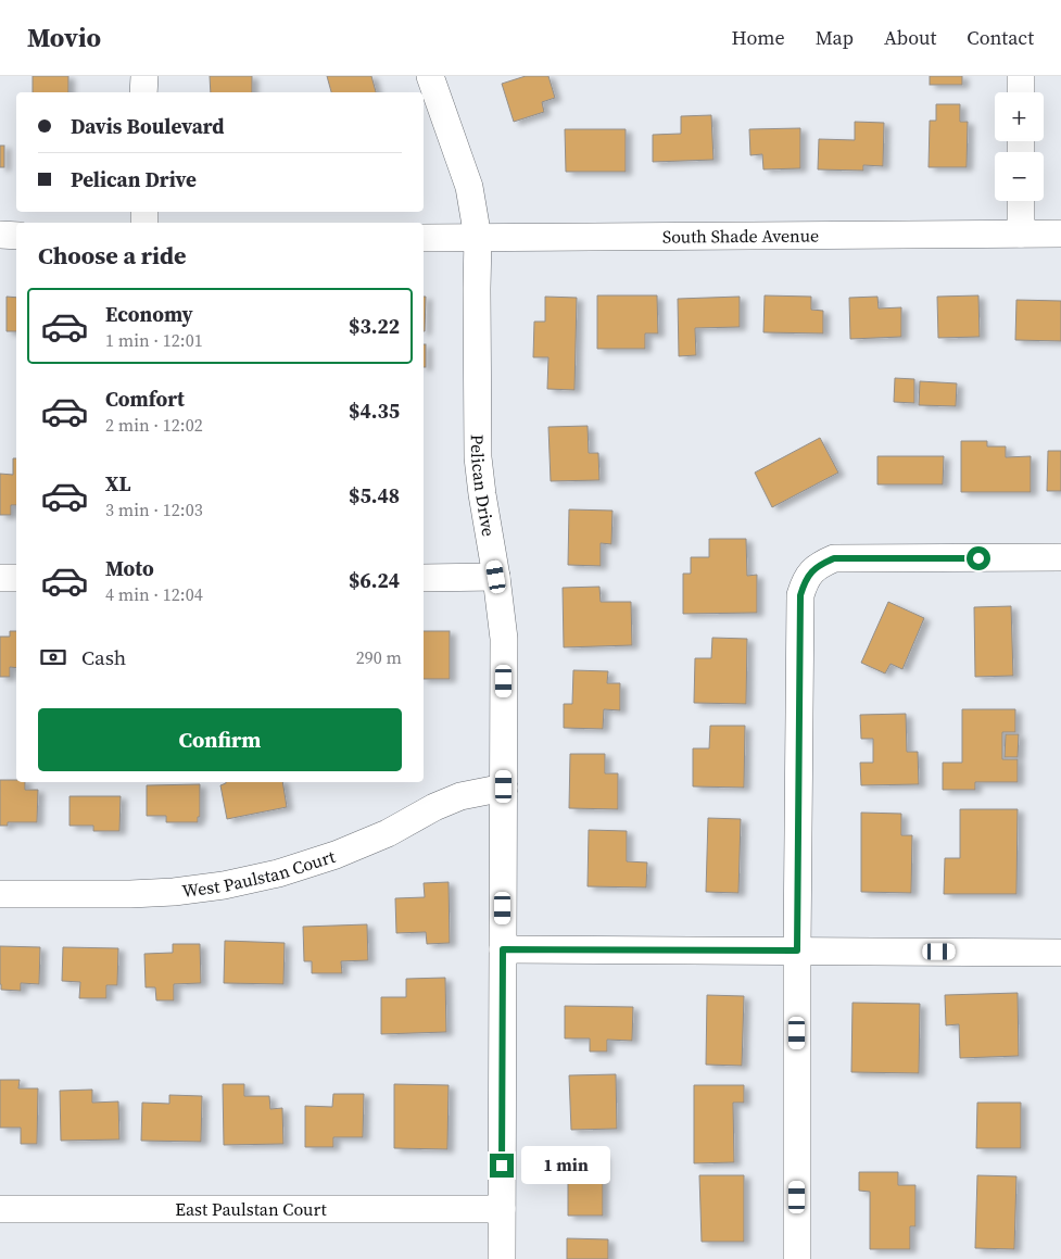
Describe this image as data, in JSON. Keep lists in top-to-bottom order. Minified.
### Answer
{"streets":{"street":["South Shade Avenue","Pelican Drive","West Paulstan Court","East Paulstan Court"]},"crossings":[["South Shade Avenue","Pelican Drive"],["Pelican Drive","West Paulstan Court"],["Pelican Drive","East Paulstan Court"]],"page":{"header":"Movio","nav":["Home","Map","About","Contact"],"map_buttons":["+","−"],"banner":["Davis Boulevard","Pelican Drive"],"heading":"Choose a ride","list":[{"name":"Economy","note":"1 min · 12:01","value":"$3.22"},{"name":"Comfort","note":"2 min · 12:02","value":"$4.35"},{"name":"XL","note":"3 min · 12:03","value":"$5.48"},{"name":"Moto","note":"4 min · 12:04","value":"$6.24"}],"pay":["Cash","290 m"],"buttons":"Confirm","bubble":"1 min"}}
